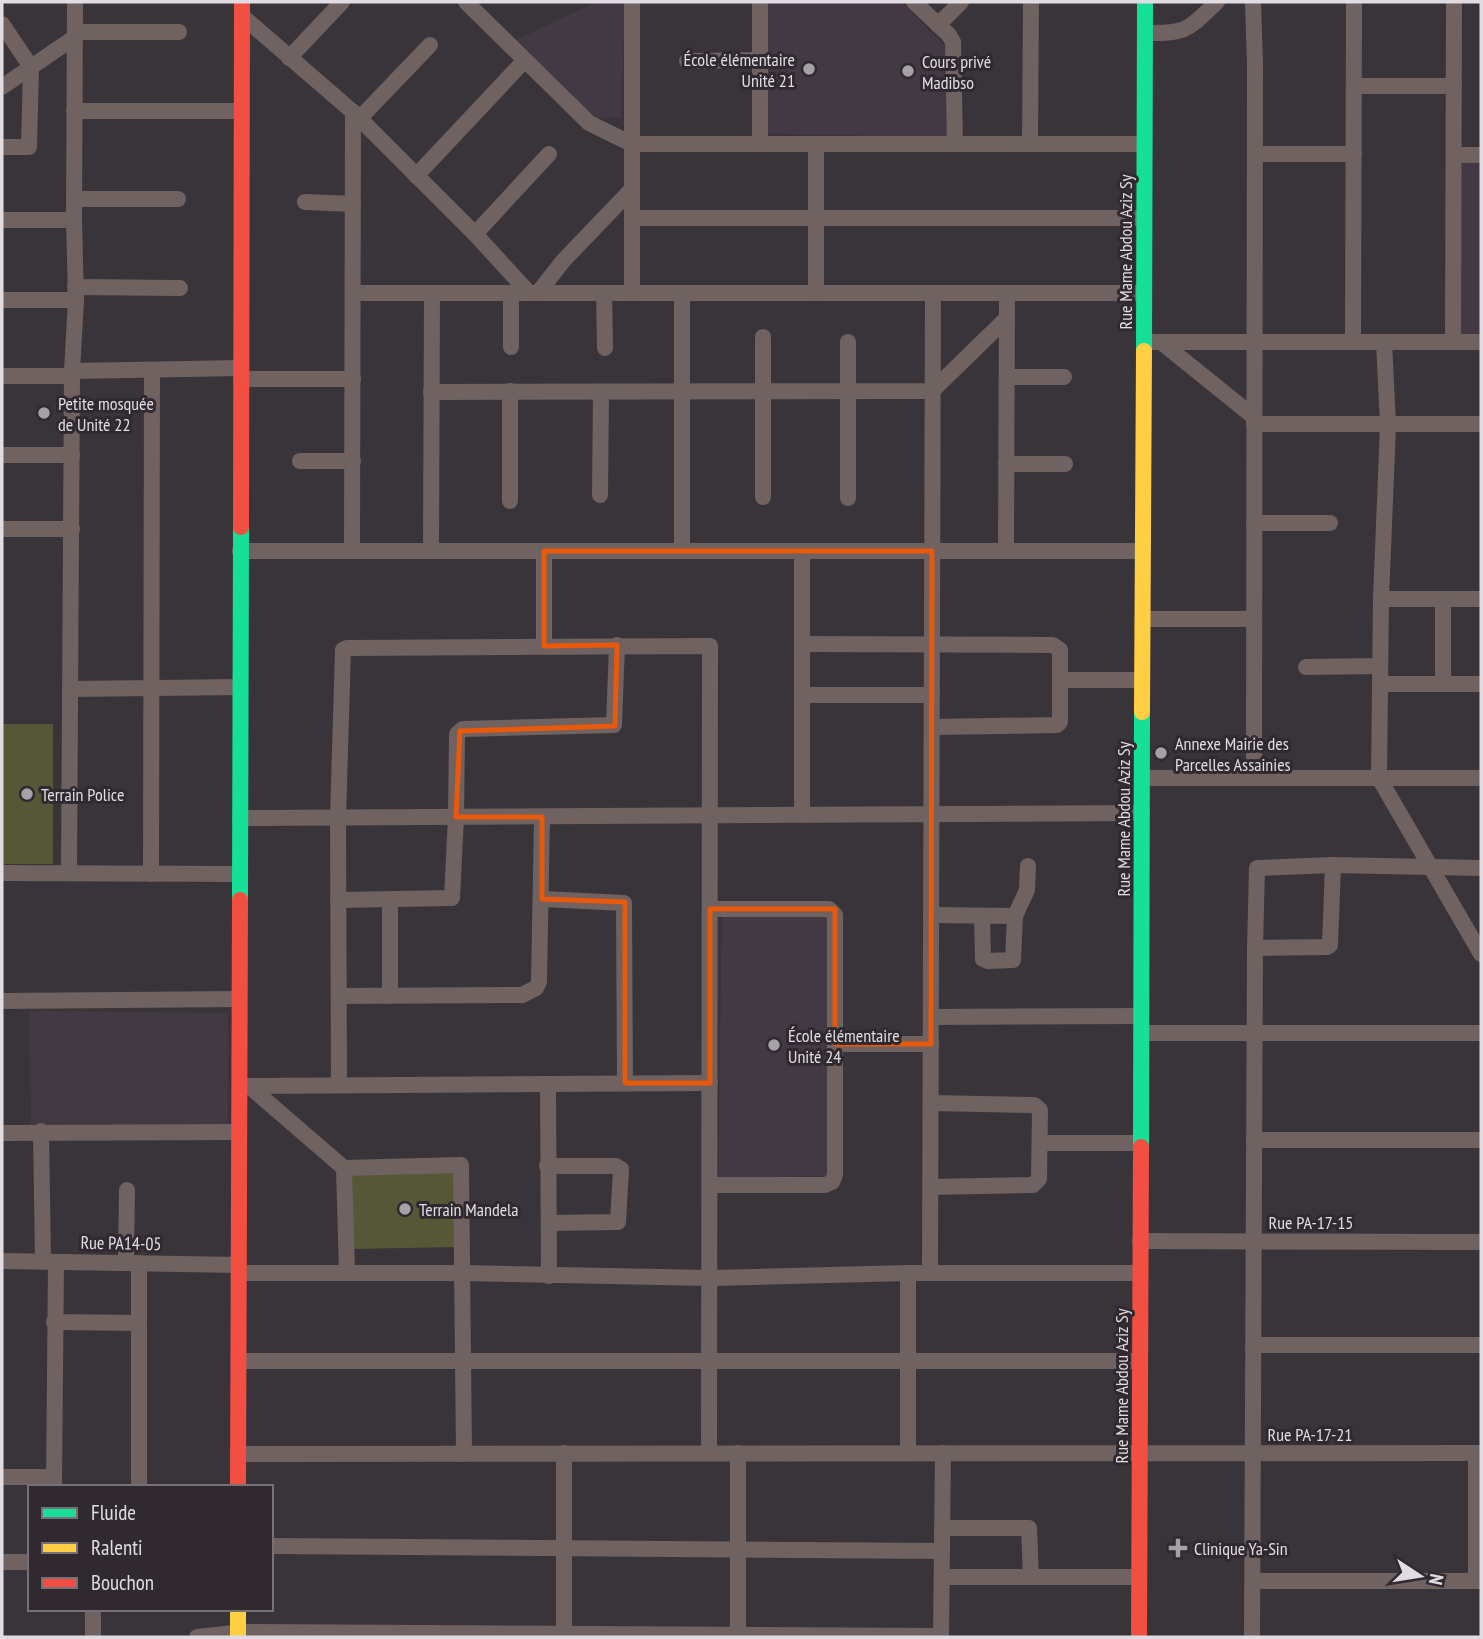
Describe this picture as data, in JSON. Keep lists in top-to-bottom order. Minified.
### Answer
{"streets":{"street":["Rue Mame Abdou Aziz Sy","Rue PA-17-15","Rue PA14-05","Rue PA-17-21"]},"crossings":[["Rue Mame Abdou Aziz Sy","Rue PA-17-15"],["Rue Mame Abdou Aziz Sy","Rue PA14-05"],["Rue Mame Abdou Aziz Sy","Rue PA-17-21"]],"places":{"other":["École élémentaire Unité 21","Cours privé Madibso","Petite mosquée de Unité 22","Annexe Mairie des Parcelles Assainies","Terrain Police","École élémentaire Unité 24","Terrain Mandela"],"health":["Clinique Ya-Sin"]},"legend":["Fluide","Ralenti","Bouchon"],"north":"right"}
